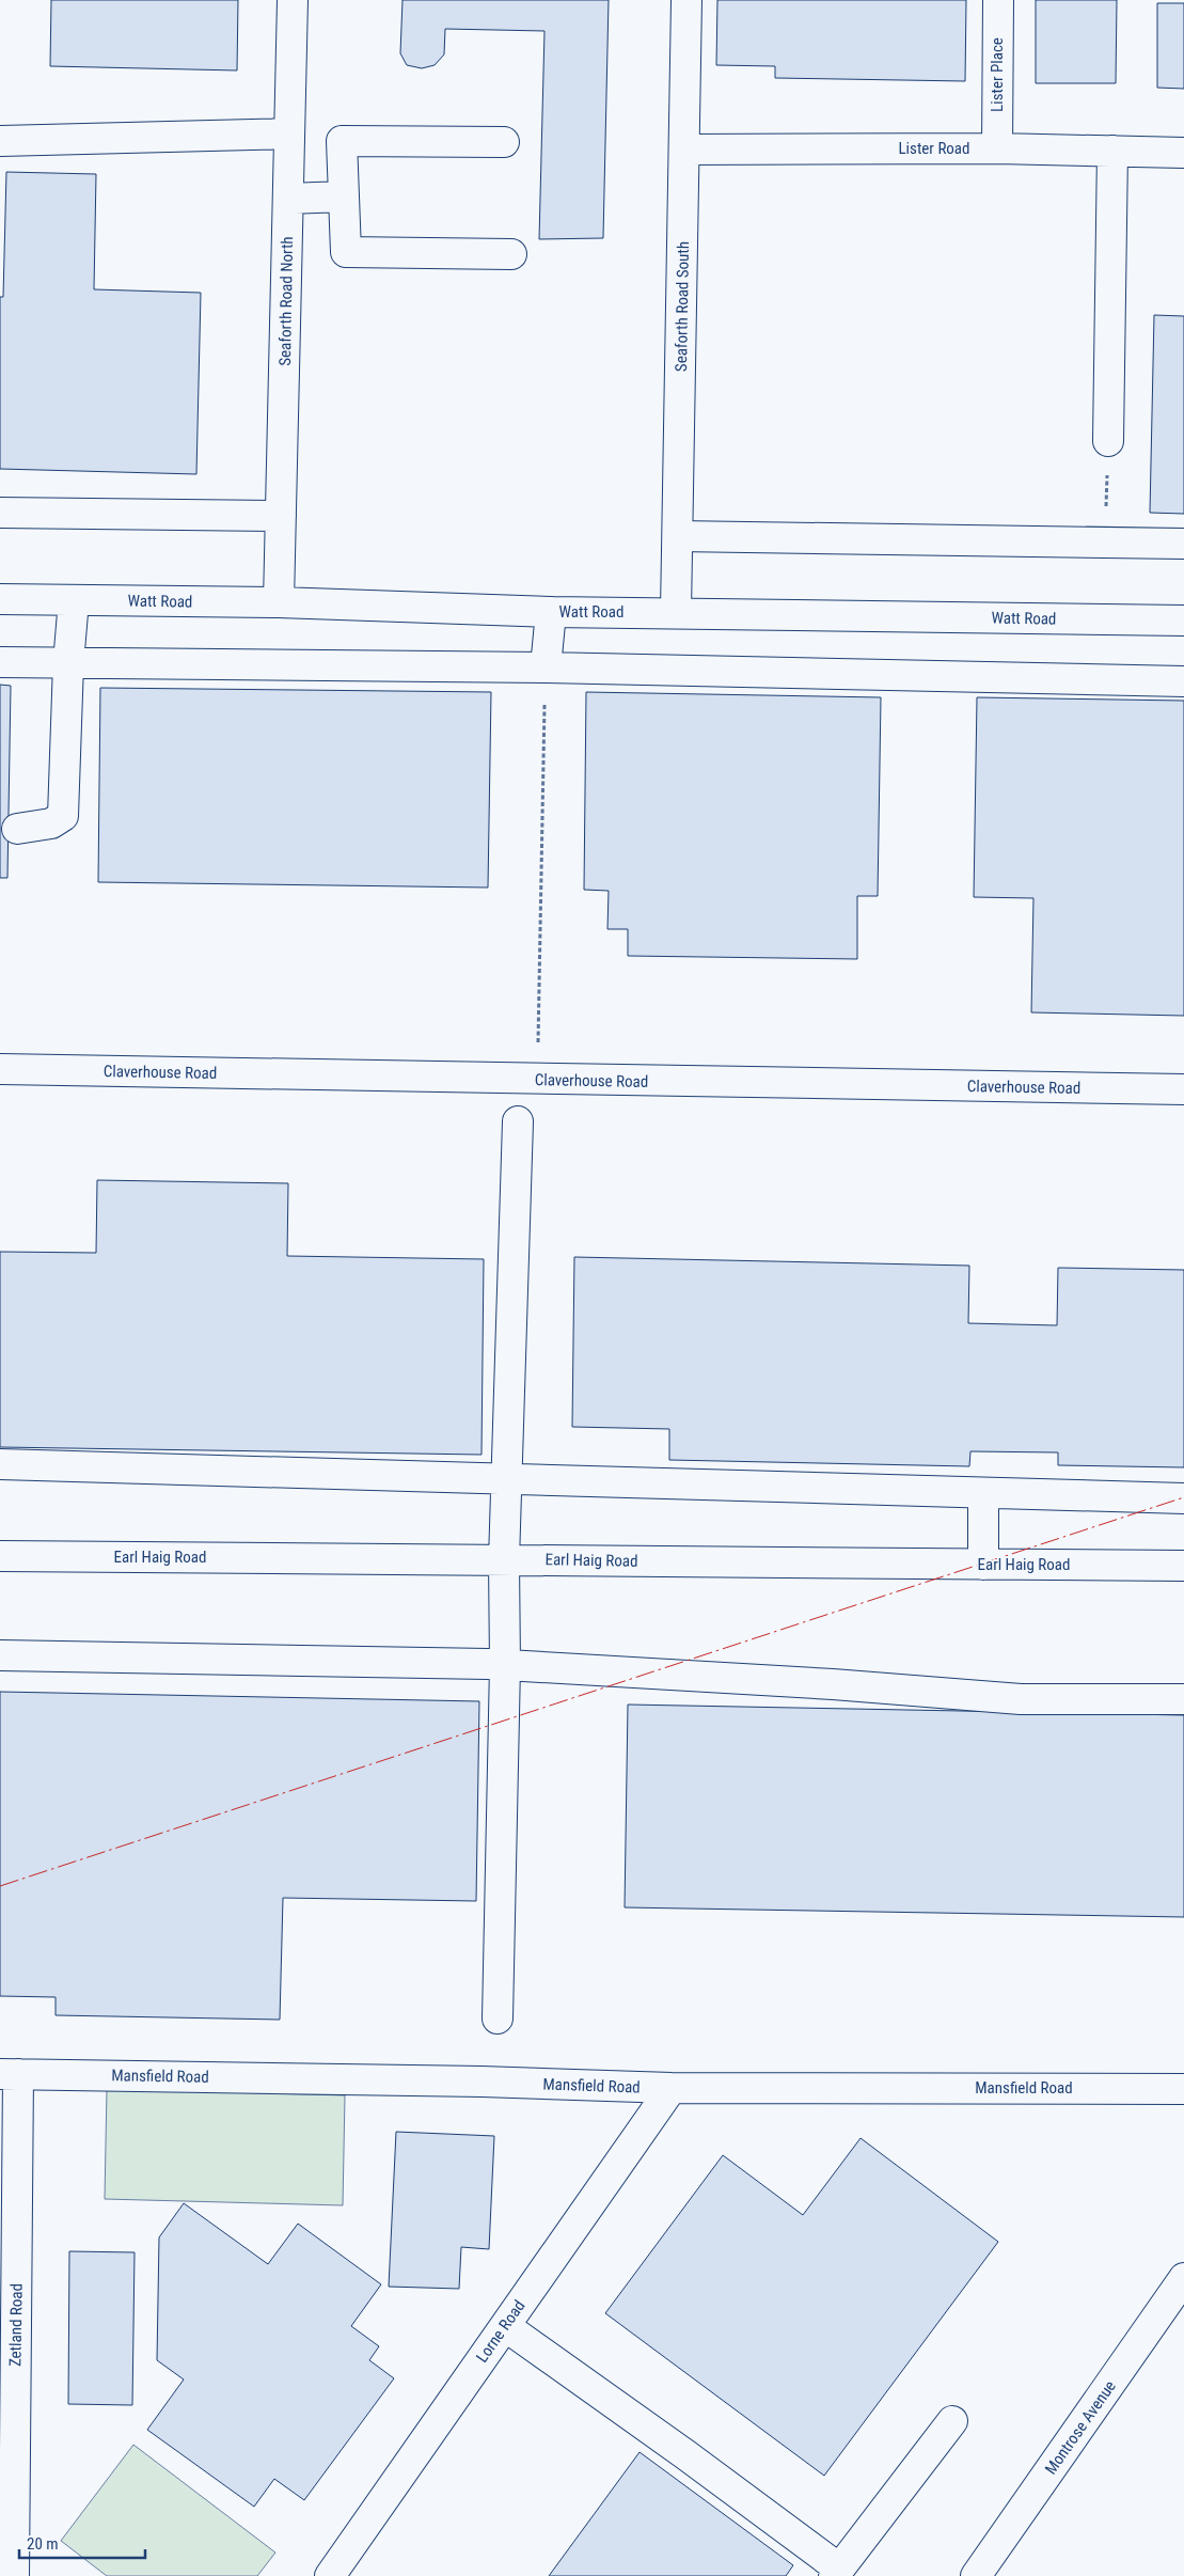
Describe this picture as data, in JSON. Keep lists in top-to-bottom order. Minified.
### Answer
{"streets":{"street":["Lister Place","Lister Road","Seaforth Road North","Seaforth Road South","Watt Road","Claverhouse Road","Earl Haig Road","Mansfield Road","Zetland Road","Lorne Road","Montrose Avenue"]},"crossings":[["Lister Place","Lister Road"],["Lister Road","Seaforth Road South"],["Seaforth Road North","Watt Road"],["Seaforth Road South","Watt Road"],["Mansfield Road","Zetland Road"],["Mansfield Road","Lorne Road"]],"scale_bar":"20 m"}
